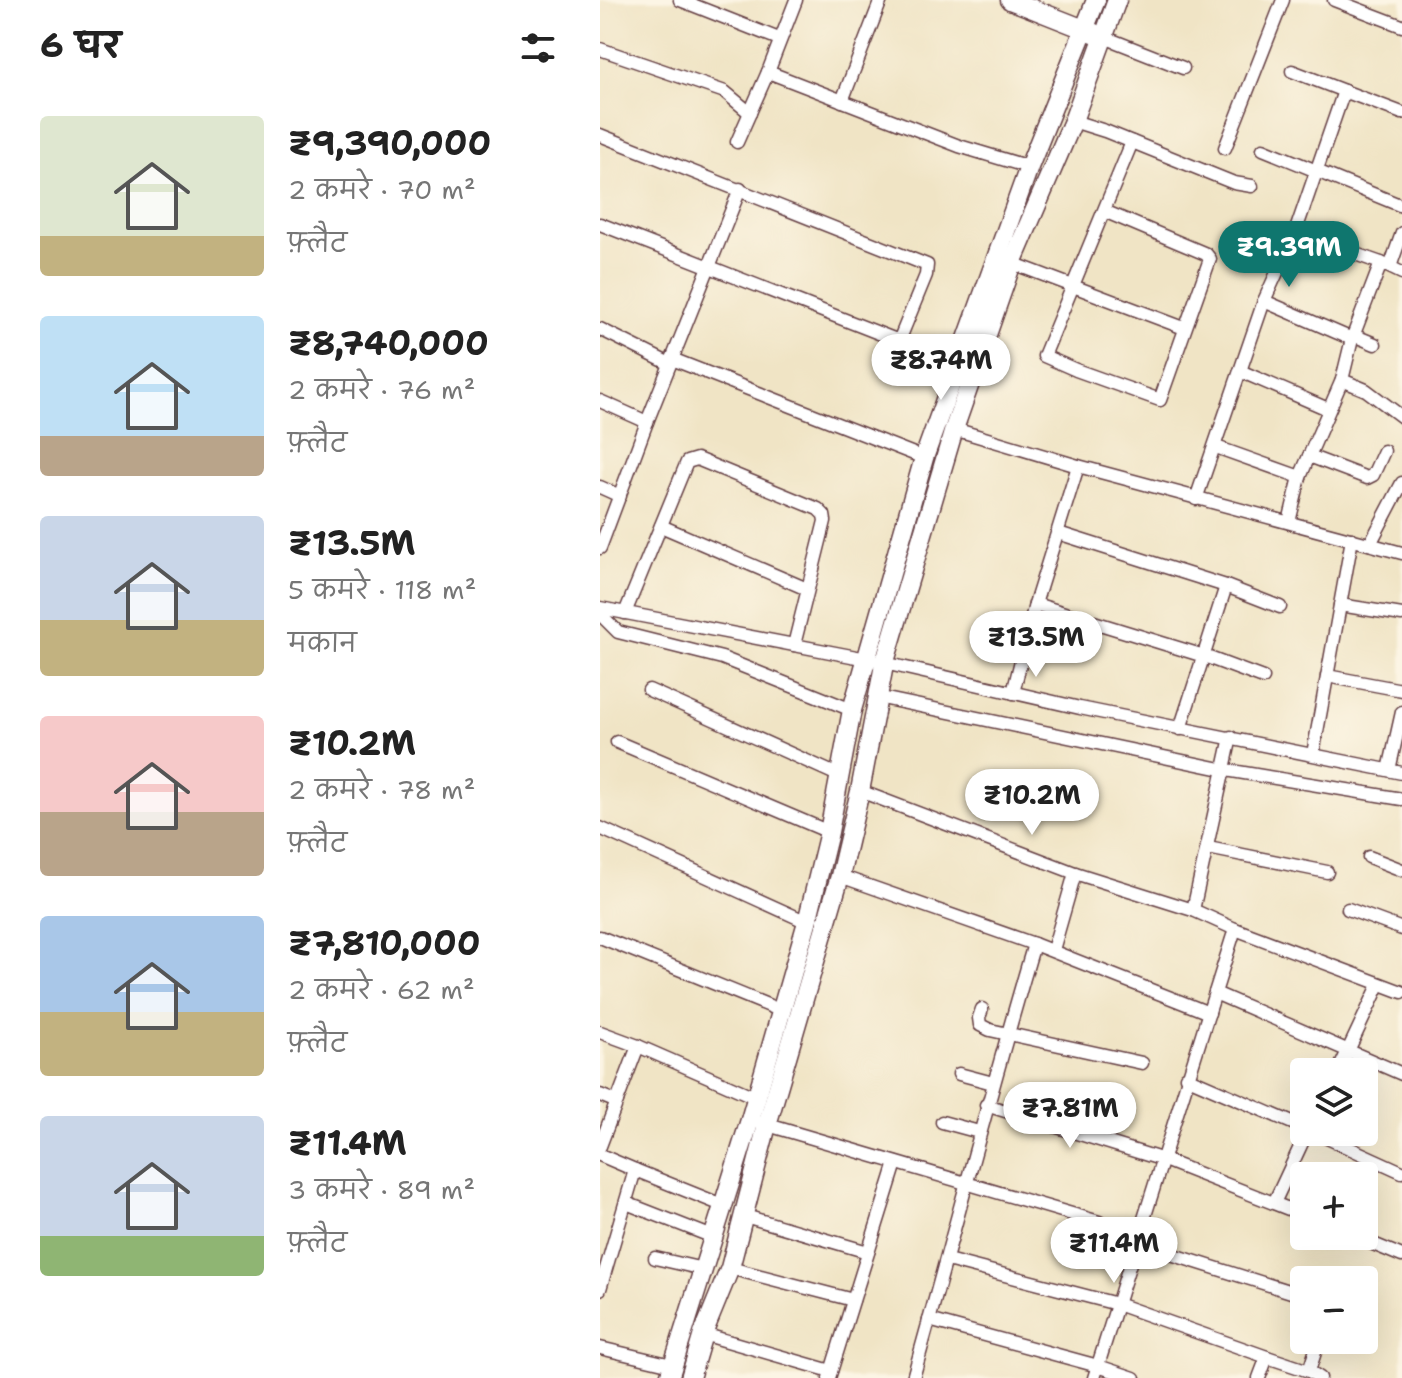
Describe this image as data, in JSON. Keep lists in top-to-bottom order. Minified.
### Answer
{"page":{"heading":"6 घर","list":[{"name":"₹9,390,000","note":"2 कमरे · 70 m² · फ़्लैट"},{"name":"₹8,740,000","note":"2 कमरे · 76 m² · फ़्लैट"},{"name":"₹13.5M","note":"5 कमरे · 118 m² · मकान"},{"name":"₹10.2M","note":"2 कमरे · 78 m² · फ़्लैट"},{"name":"₹7,810,000","note":"2 कमरे · 62 m² · फ़्लैट"},{"name":"₹11.4M","note":"3 कमरे · 89 m² · फ़्लैट"}],"price":["₹9.39M","₹8.74M","₹13.5M","₹10.2M","₹7.81M","₹11.4M"],"map_buttons":["+","−"]}}
